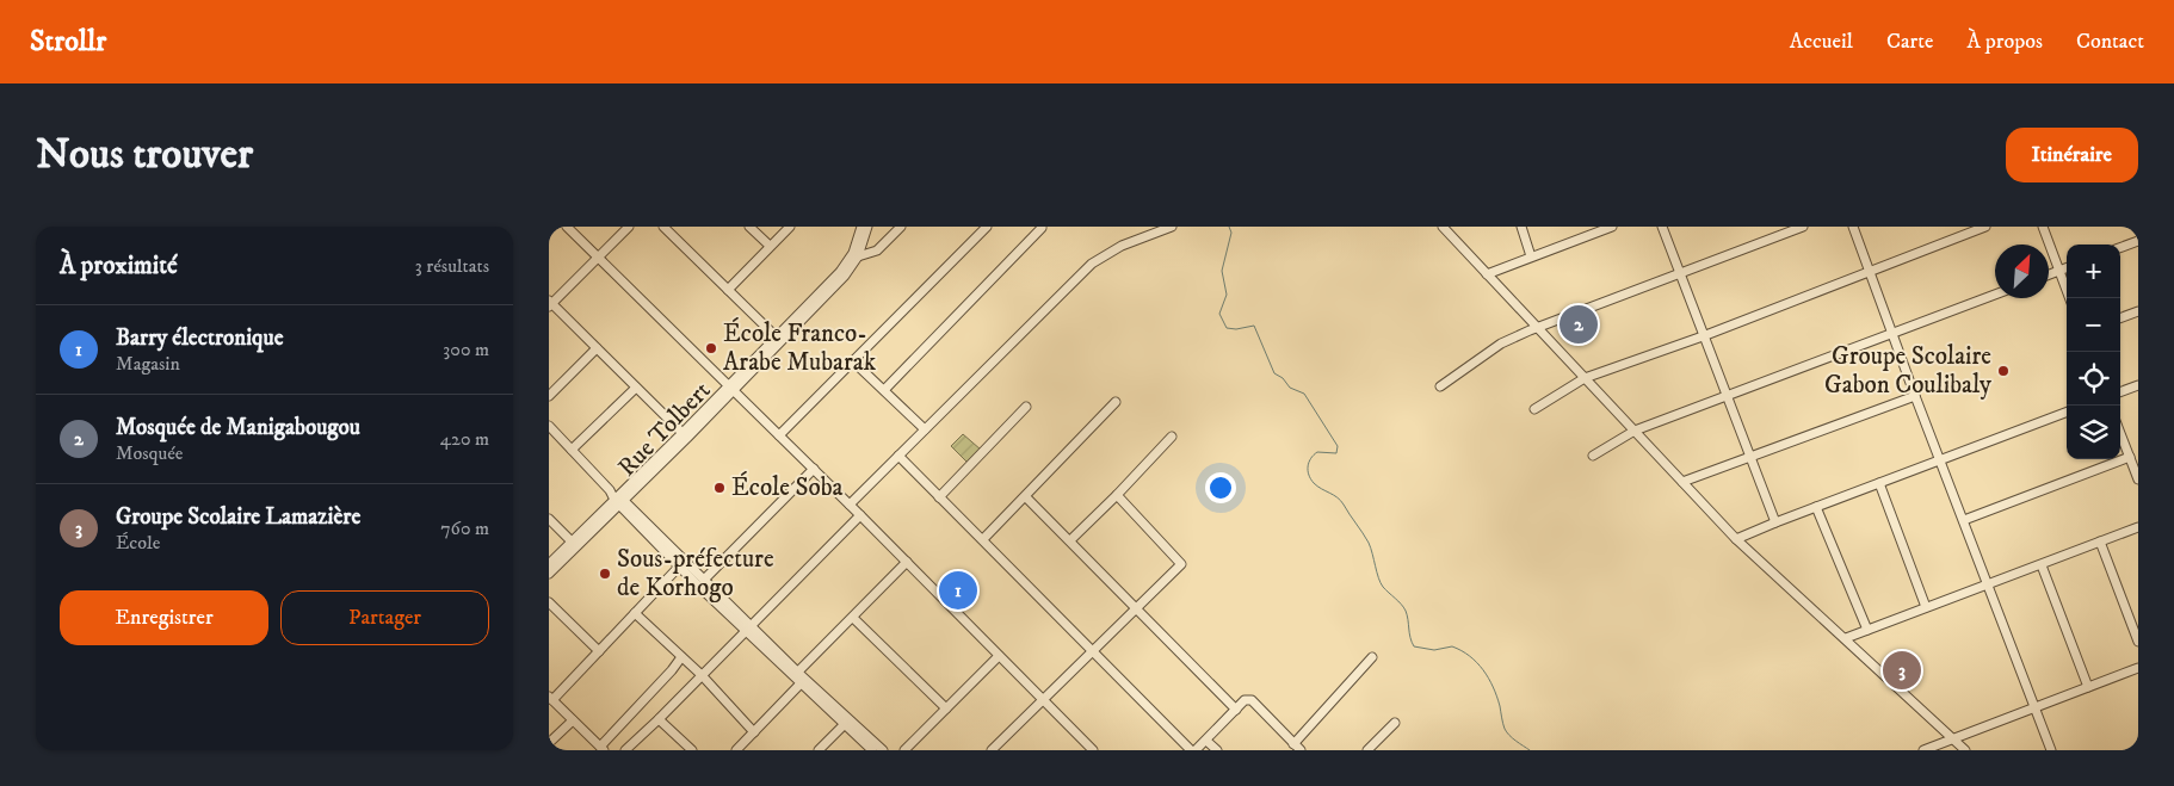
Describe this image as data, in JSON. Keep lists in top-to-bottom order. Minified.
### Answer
{"streets":{"street":["Rue Tolbert"]},"places":["École Franco- Arabe Mubarak","Groupe Scolaire Gabon Coulibaly","École Soba","Sous-préfecture de Korhogo"],"north":"top right","page":{"header":"Strollr","nav":["Accueil","Carte","À propos","Contact"],"buttons":["Itinéraire",["Enregistrer","Partager"]],"title":"Nous trouver","heading":["À proximité","3 résultats"],"map_buttons":["+","−"],"pins":["2","1","3"],"list":[{"mark":"1","name":"Barry électronique","note":"Magasin","value":"300 m"},{"mark":"2","name":"Mosquée de Manigabougou","note":"Mosquée","value":"420 m"},{"mark":"3","name":"Groupe Scolaire Lamazière","note":"École","value":"760 m"}]}}
